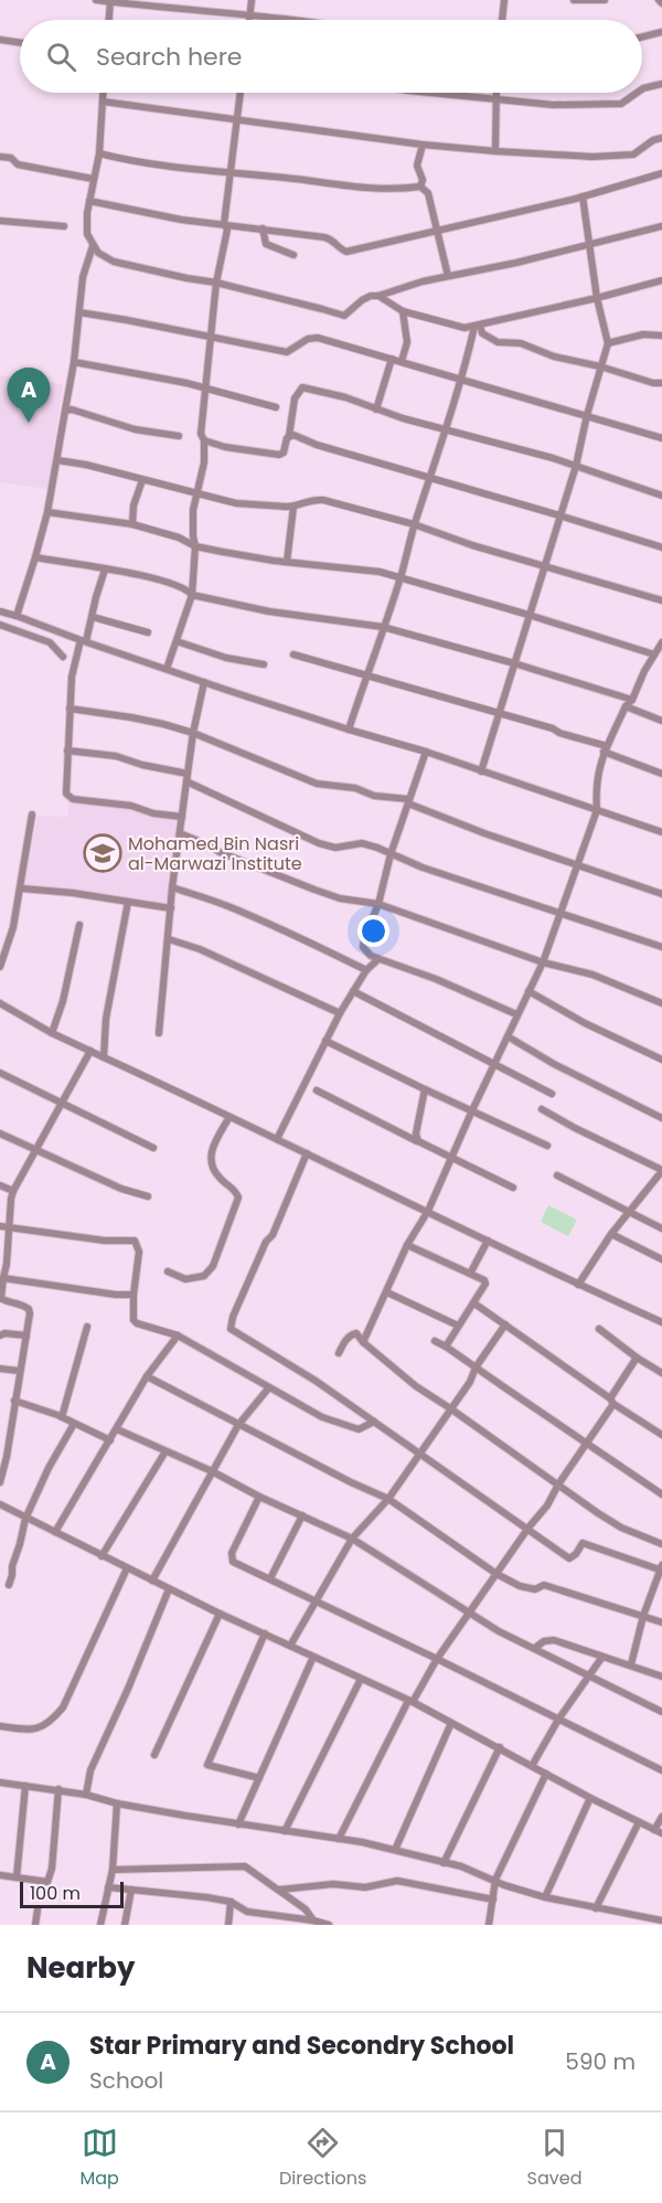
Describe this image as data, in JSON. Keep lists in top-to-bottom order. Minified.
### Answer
{"places":{"school or university":["Mohamed Bin Nasri al-Marwazi Institute"]},"scale_bar":"100 m","page":{"search":"Search here","pins":"A","scale":"100 m","heading":"Nearby","list":[{"mark":"A","name":"Star Primary and Secondry School","note":"School","value":"590 m"}],"nav":["Map","Directions","Saved"]}}
